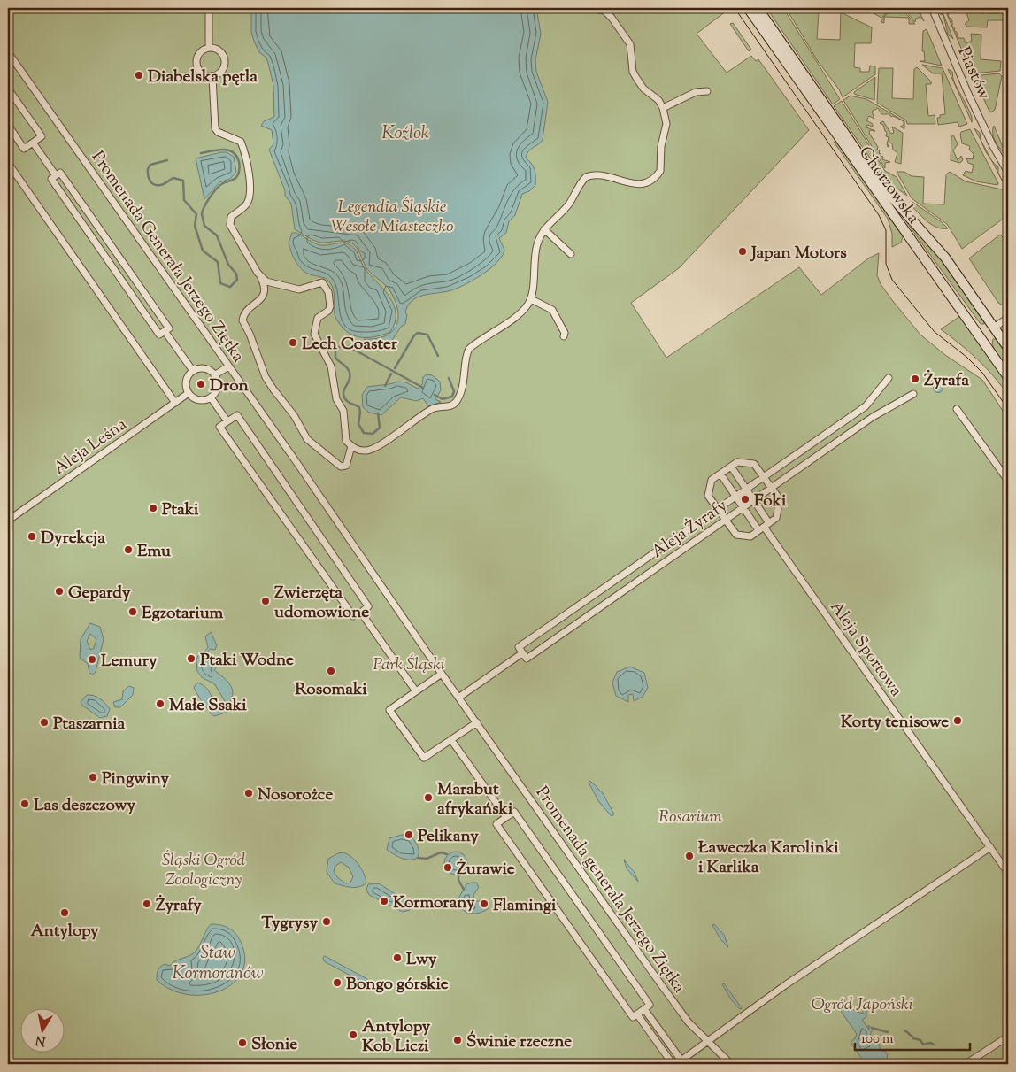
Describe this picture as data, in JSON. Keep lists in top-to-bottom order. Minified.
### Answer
{"streets":{"main road":["Chorzowska"],"street":["Piastów","Promenada Generała Jerzego Ziętka","Aleja Leśna","Aleja Żyrafy","Aleja Sportowa","Promenada generała Jerzego Ziętka"]},"crossings":[["Promenada Generała Jerzego Ziętka","Promenada generała Jerzego Ziętka"]],"water":["Koźlok","Staw Kormoranów"],"parks":["Legendia Śląskie Wesołe Miasteczko","Park Śląski","Rosarium","Śląski Ogród Zoologiczny","Ogród Japoński"],"places":["Diabelska pętla","Japan Motors","Lech Coaster","Żyrafa","Dron","Foki","Ptaki","Dyrekcja","Emu","Gepardy","Zwierzęta udomowione","Egzotarium","Ptaki Wodne","Lemury","Rosomaki","Małe Ssaki","Korty tenisowe","Ptaszarnia","Pingwiny","Nosorożce","Marabut afrykański","Las deszczowy","Pelikany","Ławeczka Karolinki i Karlika","Żurawie","Kormorany","Żyrafy","Flamingi","Antylopy","Tygrysy","Lwy","Bongo górskie","Antylopy Kob Liczi","Świnie rzeczne","Słonie"],"scale_bar":"100 m","north":"bottom"}
